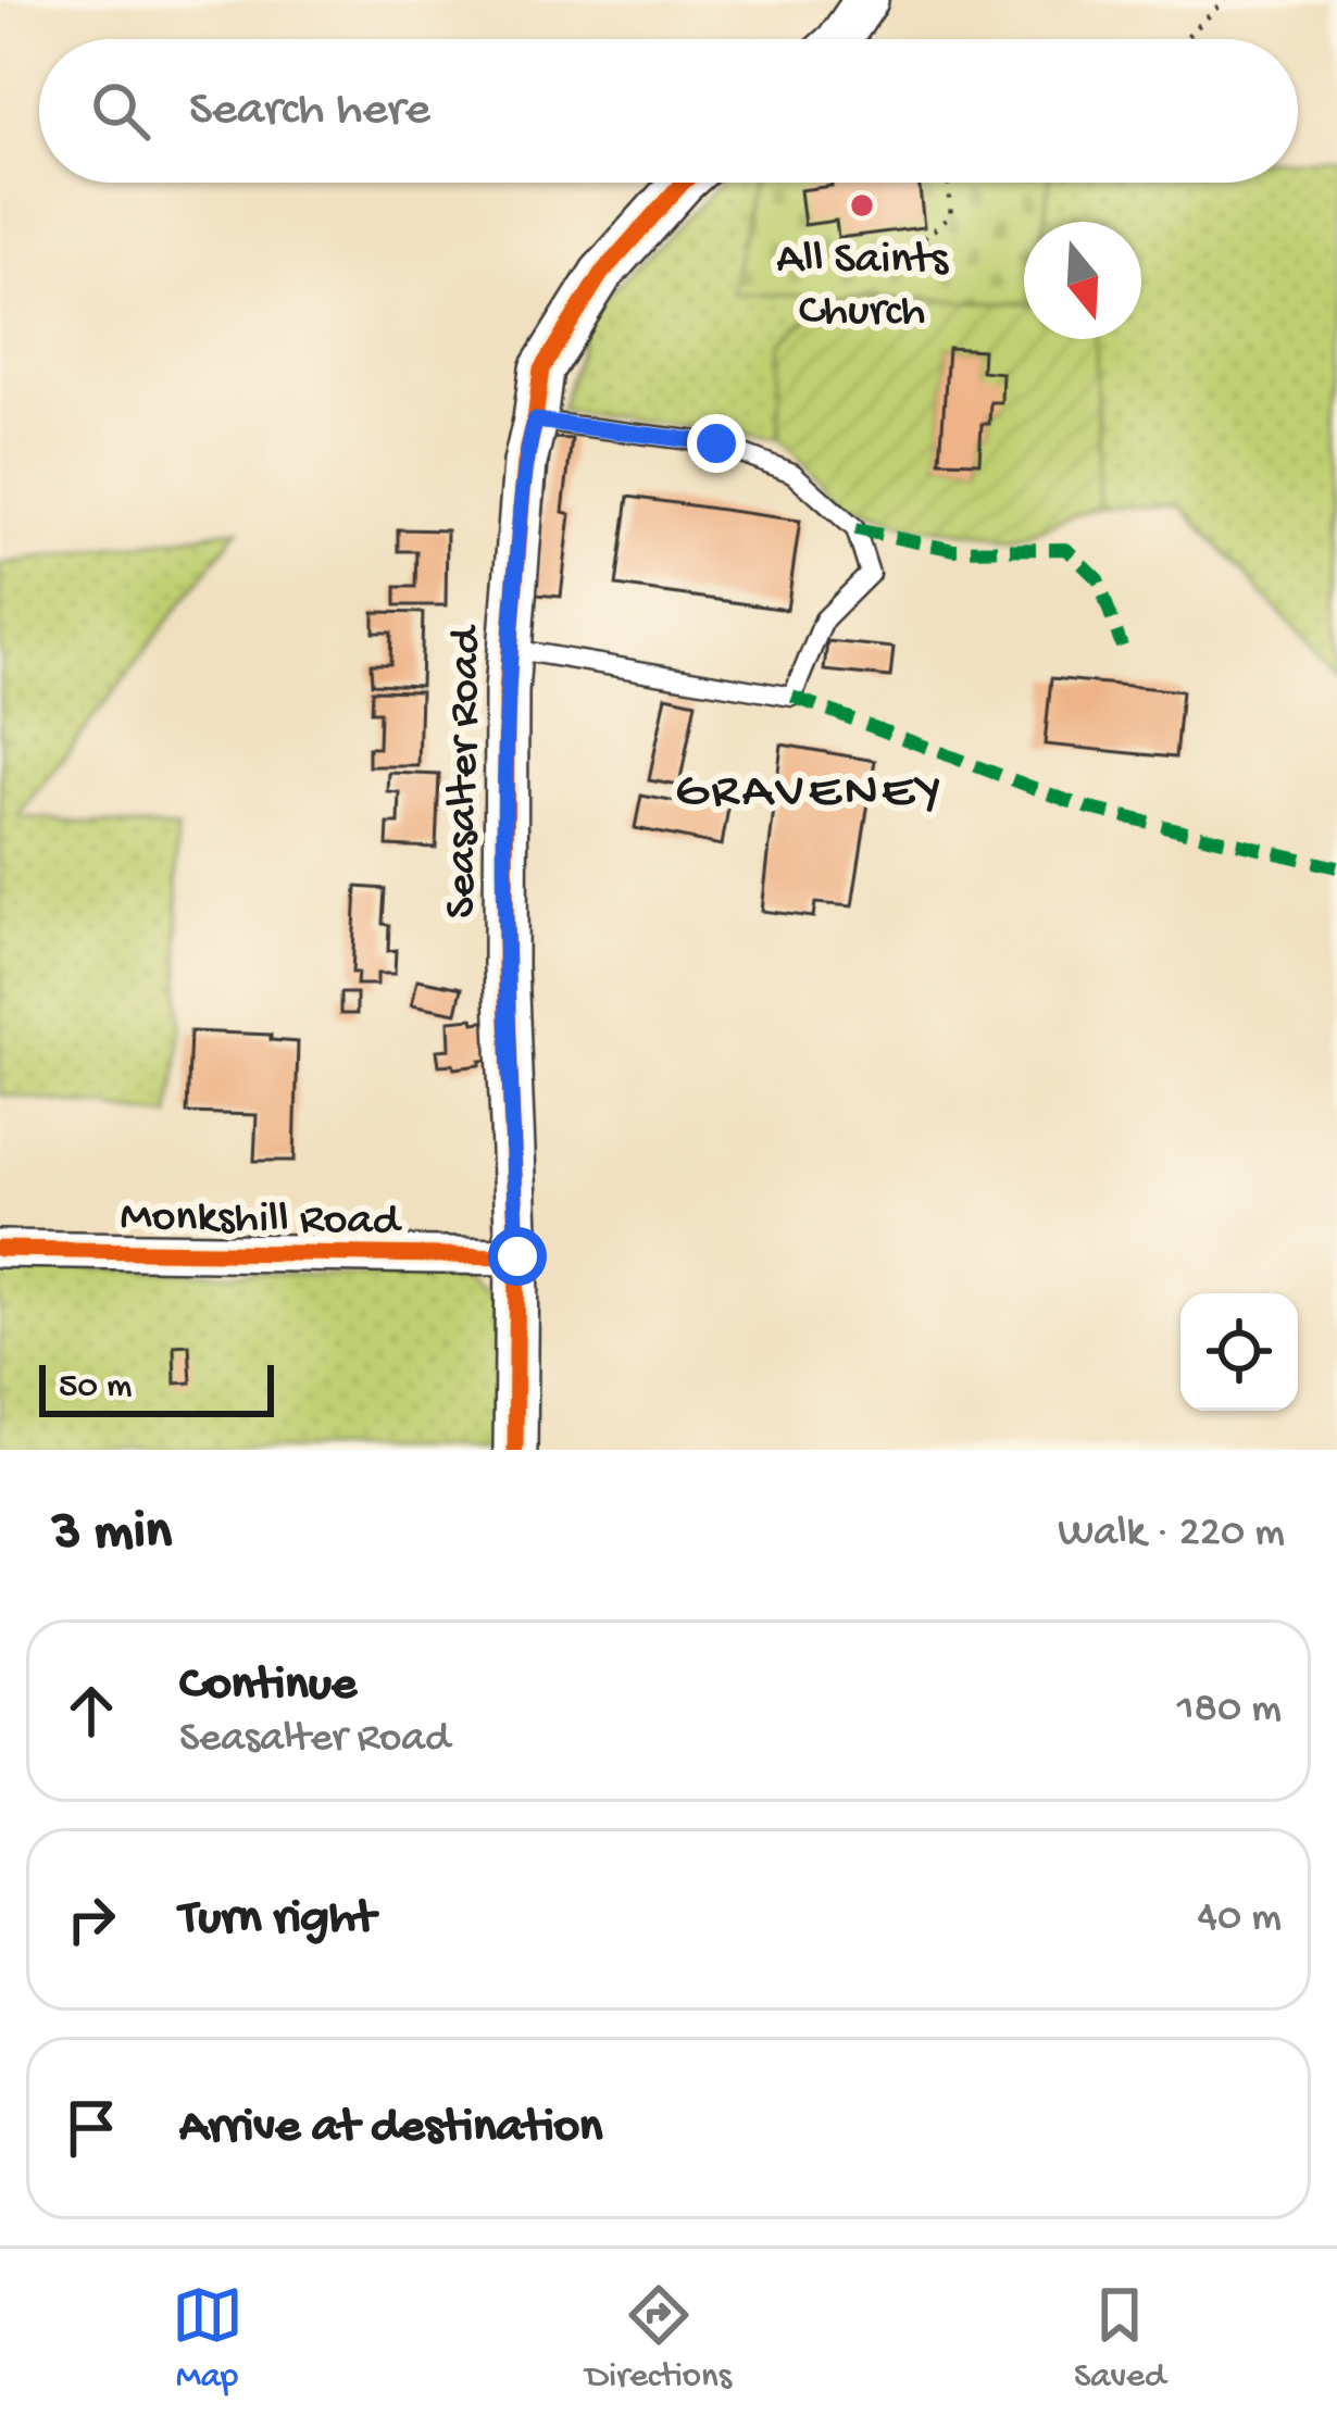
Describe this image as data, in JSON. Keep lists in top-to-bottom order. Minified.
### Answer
{"streets":{"street":["Seasalter Road","Monkshill Road"]},"crossings":[["Seasalter Road","Monkshill Road"]],"districts":["GRAVENEY"],"places":["All Saints Church"],"scale_bar":"50 m","north":"bottom","page":{"search":"Search here","scale":"50 m","heading":["3 min","Walk · 220 m"],"list":[["Continue","Seasalter Road","180 m"],["Turn right","40 m"],"Arrive at destination"],"nav":["Map","Directions","Saved"]}}
